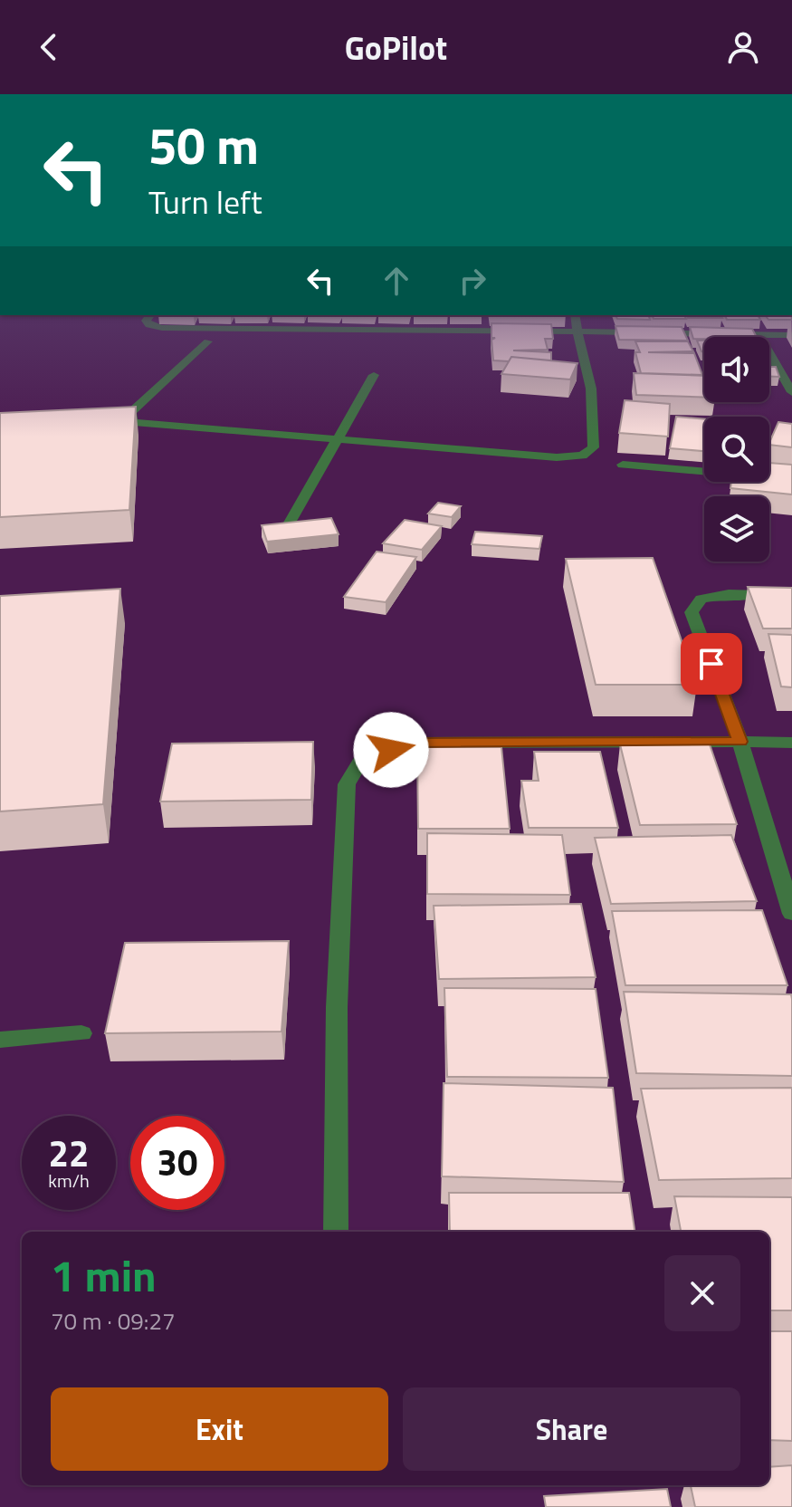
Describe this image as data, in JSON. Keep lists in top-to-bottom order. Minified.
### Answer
{"page":{"header":"GoPilot","turn":["50 m","Turn left"],"speed":"22 km/h","limit":"30","heading":["1 min","70 m · 09:27"],"buttons":["Exit","Share"]}}
